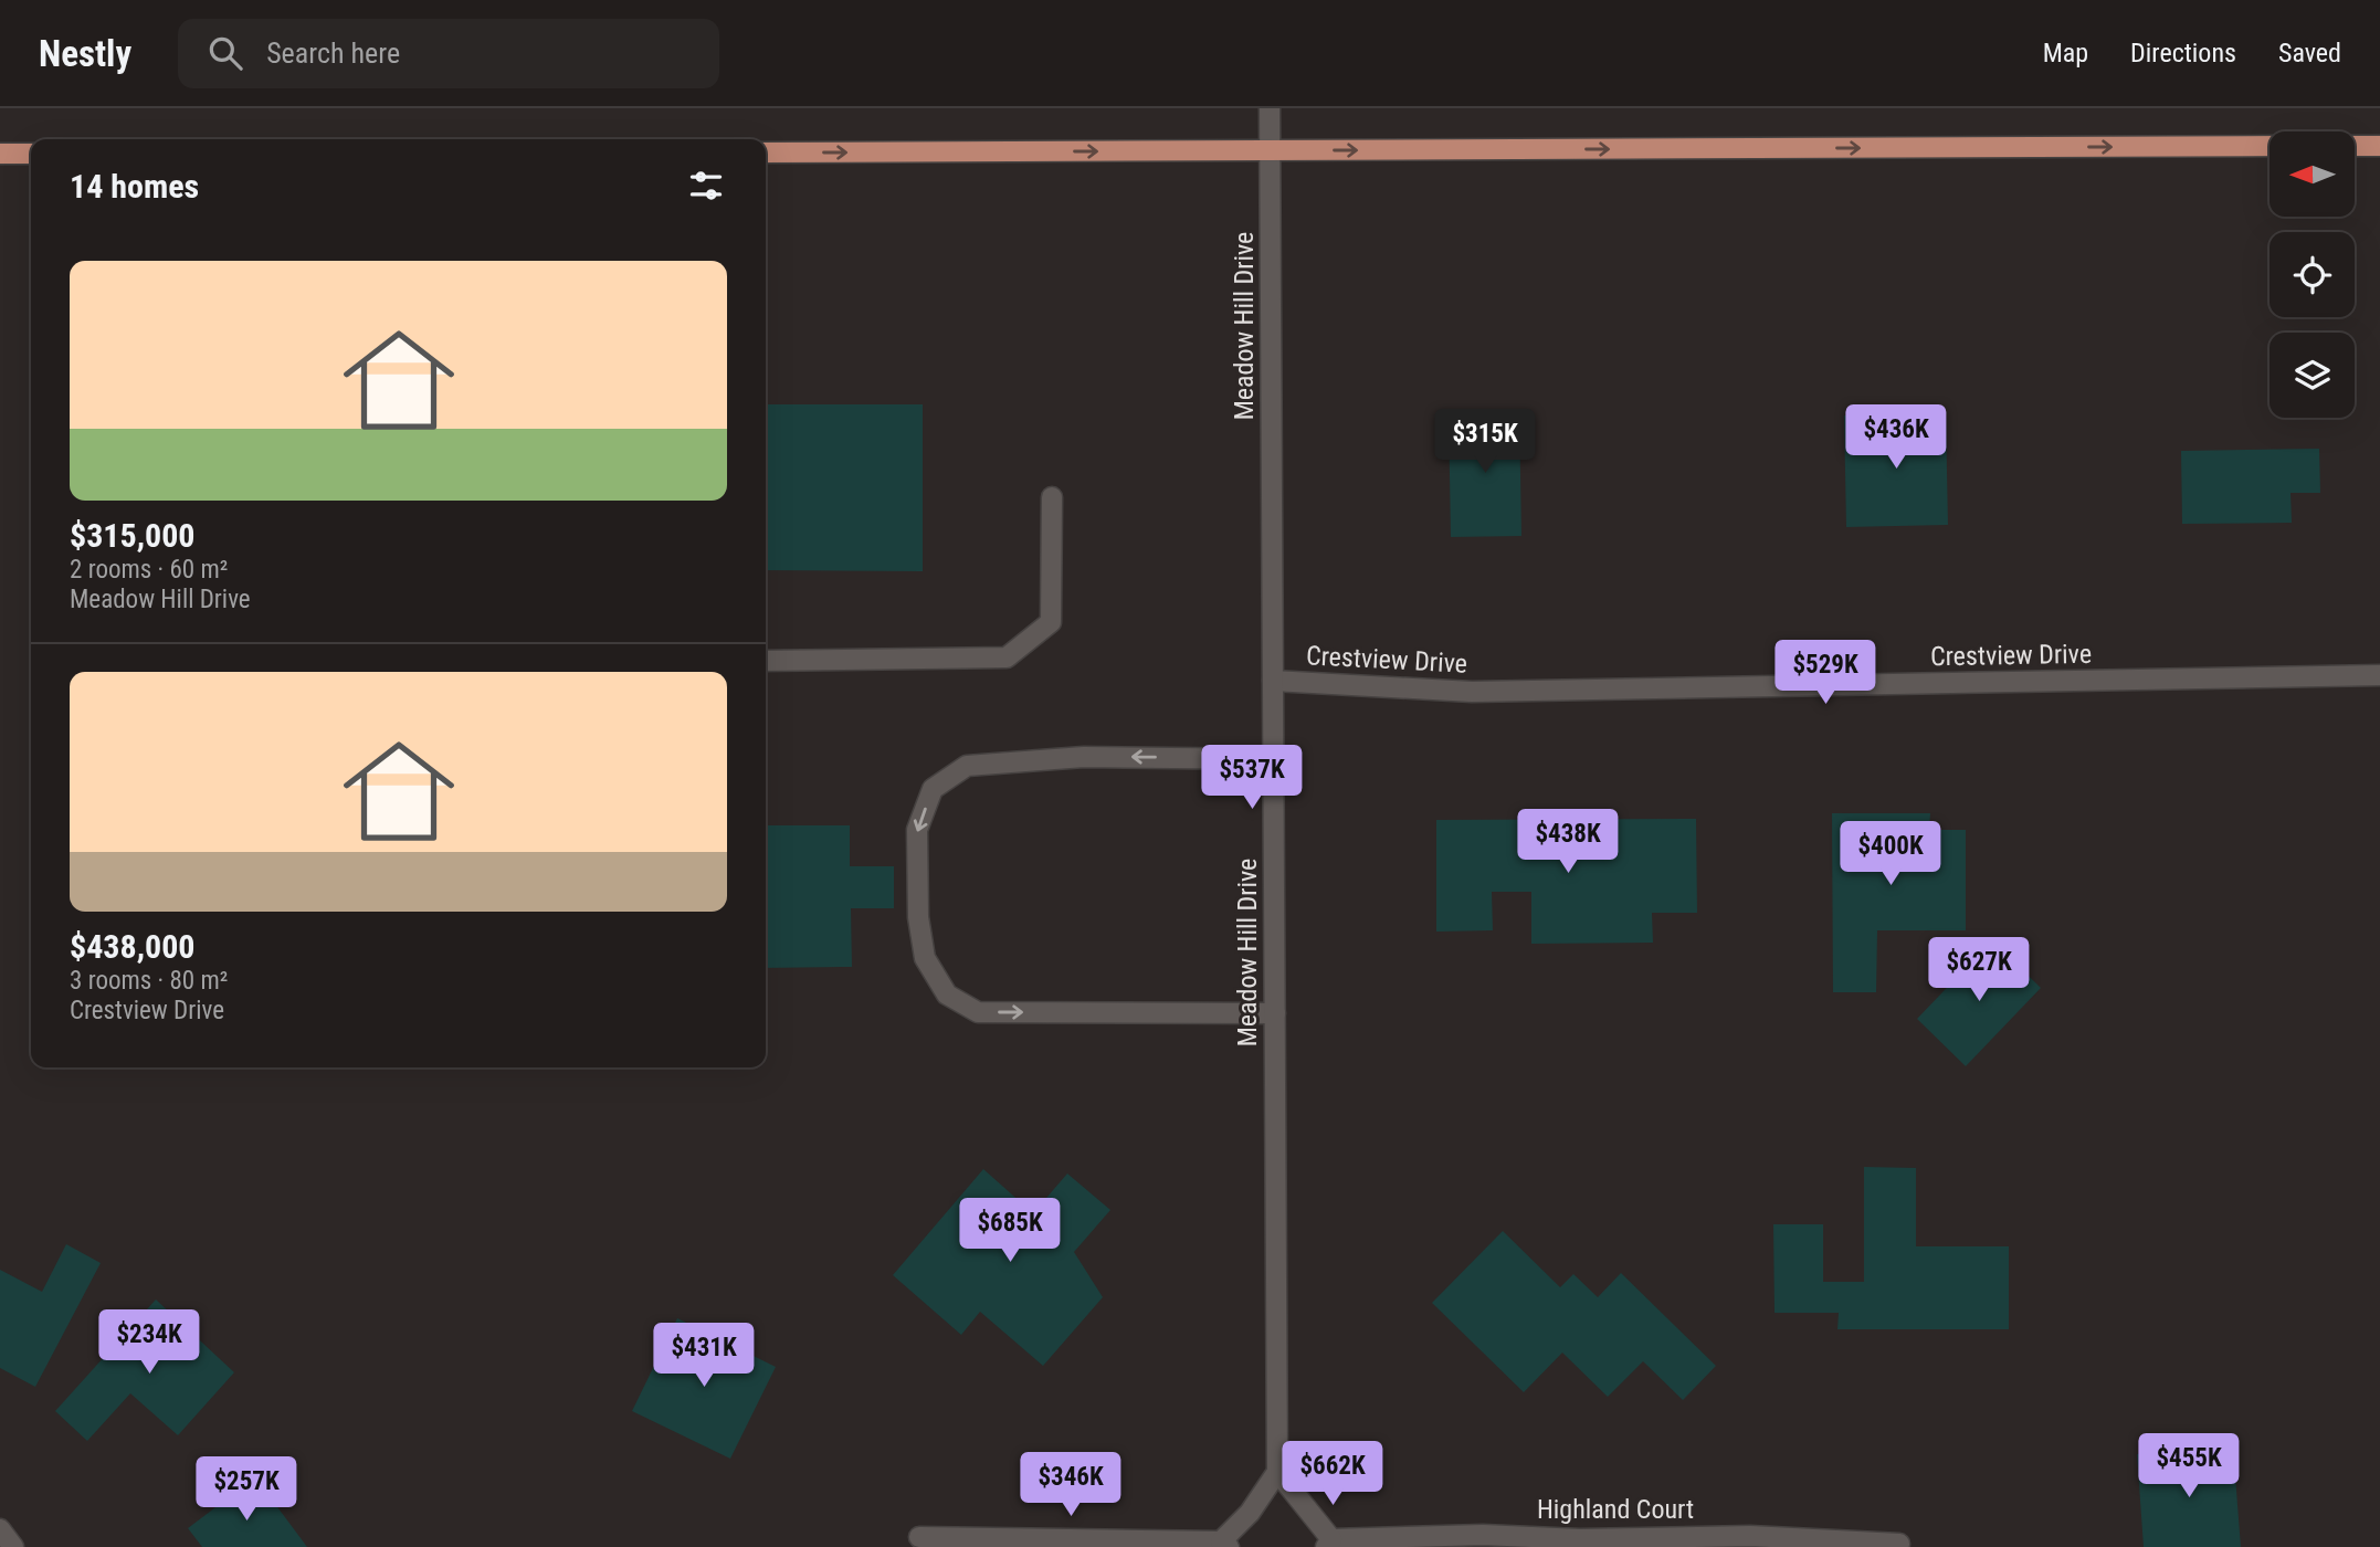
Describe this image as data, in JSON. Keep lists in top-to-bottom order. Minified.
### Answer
{"streets":{"street":["Meadow Hill Drive","Crestview Drive","Highland Court"]},"crossings":[["Meadow Hill Drive","Crestview Drive"]],"north":"left","page":{"header":"Nestly","search":"Search here","nav":["Map","Directions","Saved"],"heading":"14 homes","list":[{"name":"$315,000","note":"2 rooms · 60 m² · Meadow Hill Drive"},{"name":"$438,000","note":"3 rooms · 80 m² · Crestview Drive"}],"price":["$436K","$315K","$529K","$537K","$438K","$400K","$627K","$685K","$234K","$431K","$455K","$662K","$346K","$257K"]}}
